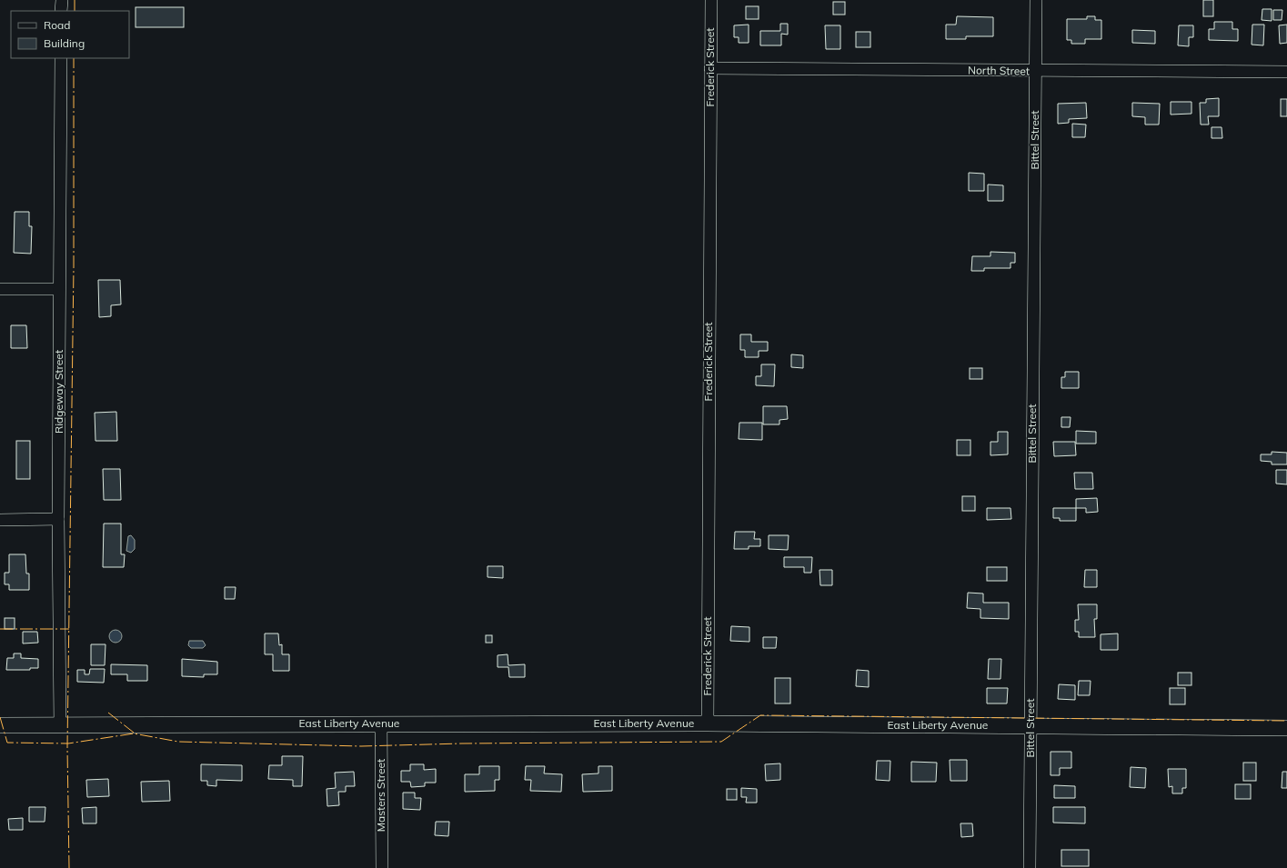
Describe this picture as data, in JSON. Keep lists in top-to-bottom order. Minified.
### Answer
{"streets":{"main road":["East Liberty Avenue"],"street":["Frederick Street","North Street","Bittel Street","Ridgeway Street","Masters Street"]},"crossings":[["Frederick Street","North Street"],["Frederick Street","East Liberty Avenue"],["North Street","Bittel Street"],["Bittel Street","East Liberty Avenue"],["Ridgeway Street","East Liberty Avenue"],["East Liberty Avenue","Masters Street"]],"legend":["Road","Building"]}
